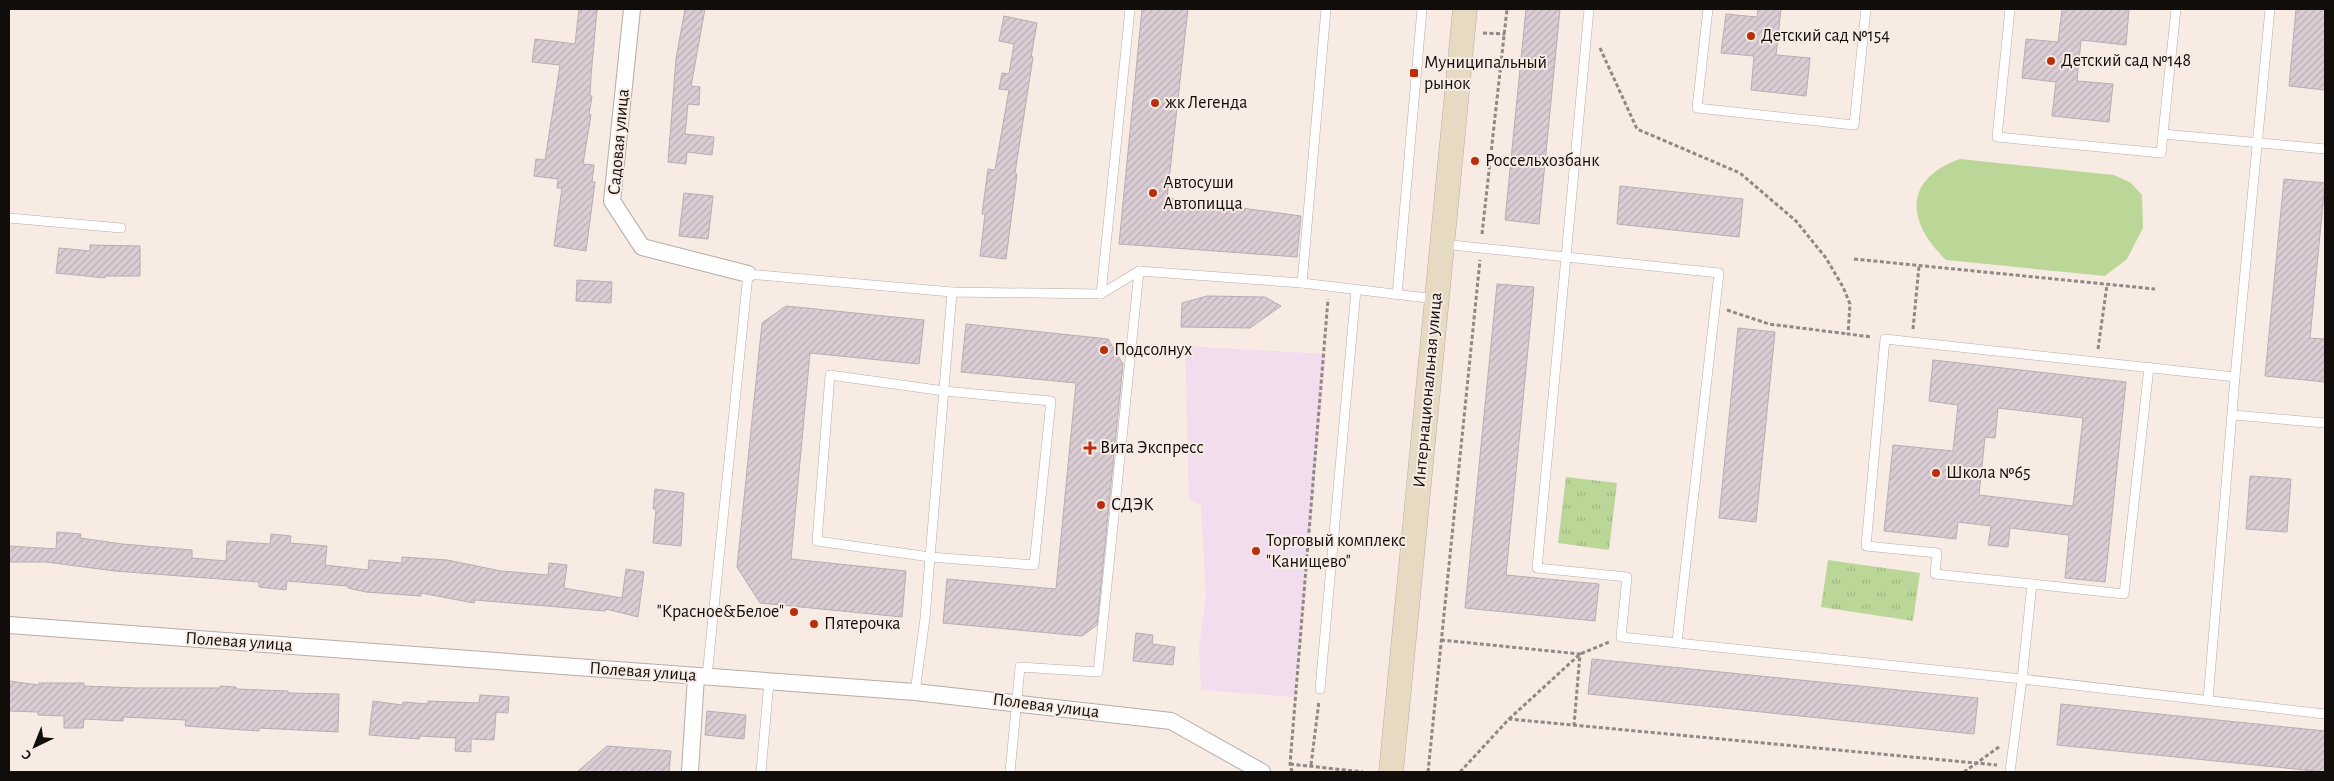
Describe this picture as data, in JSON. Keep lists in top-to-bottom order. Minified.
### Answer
{"streets":{"main road":["Интернациональная улица"],"street":["Садовая улица","Полевая улица"]},"places":{"other":["Детский сад №154","Детский сад №148","жк Легенда","Россельхозбанк","Автосуши Автопицца","Подсолнух","Школа №65","СДЭК","Торговый комплекс \"Канищево\"","\"Красное&Белое\"","Пятерочка"],"transit":["Муниципальный рынок"],"health":["Вита Экспресс"]},"north":"bottom left"}
